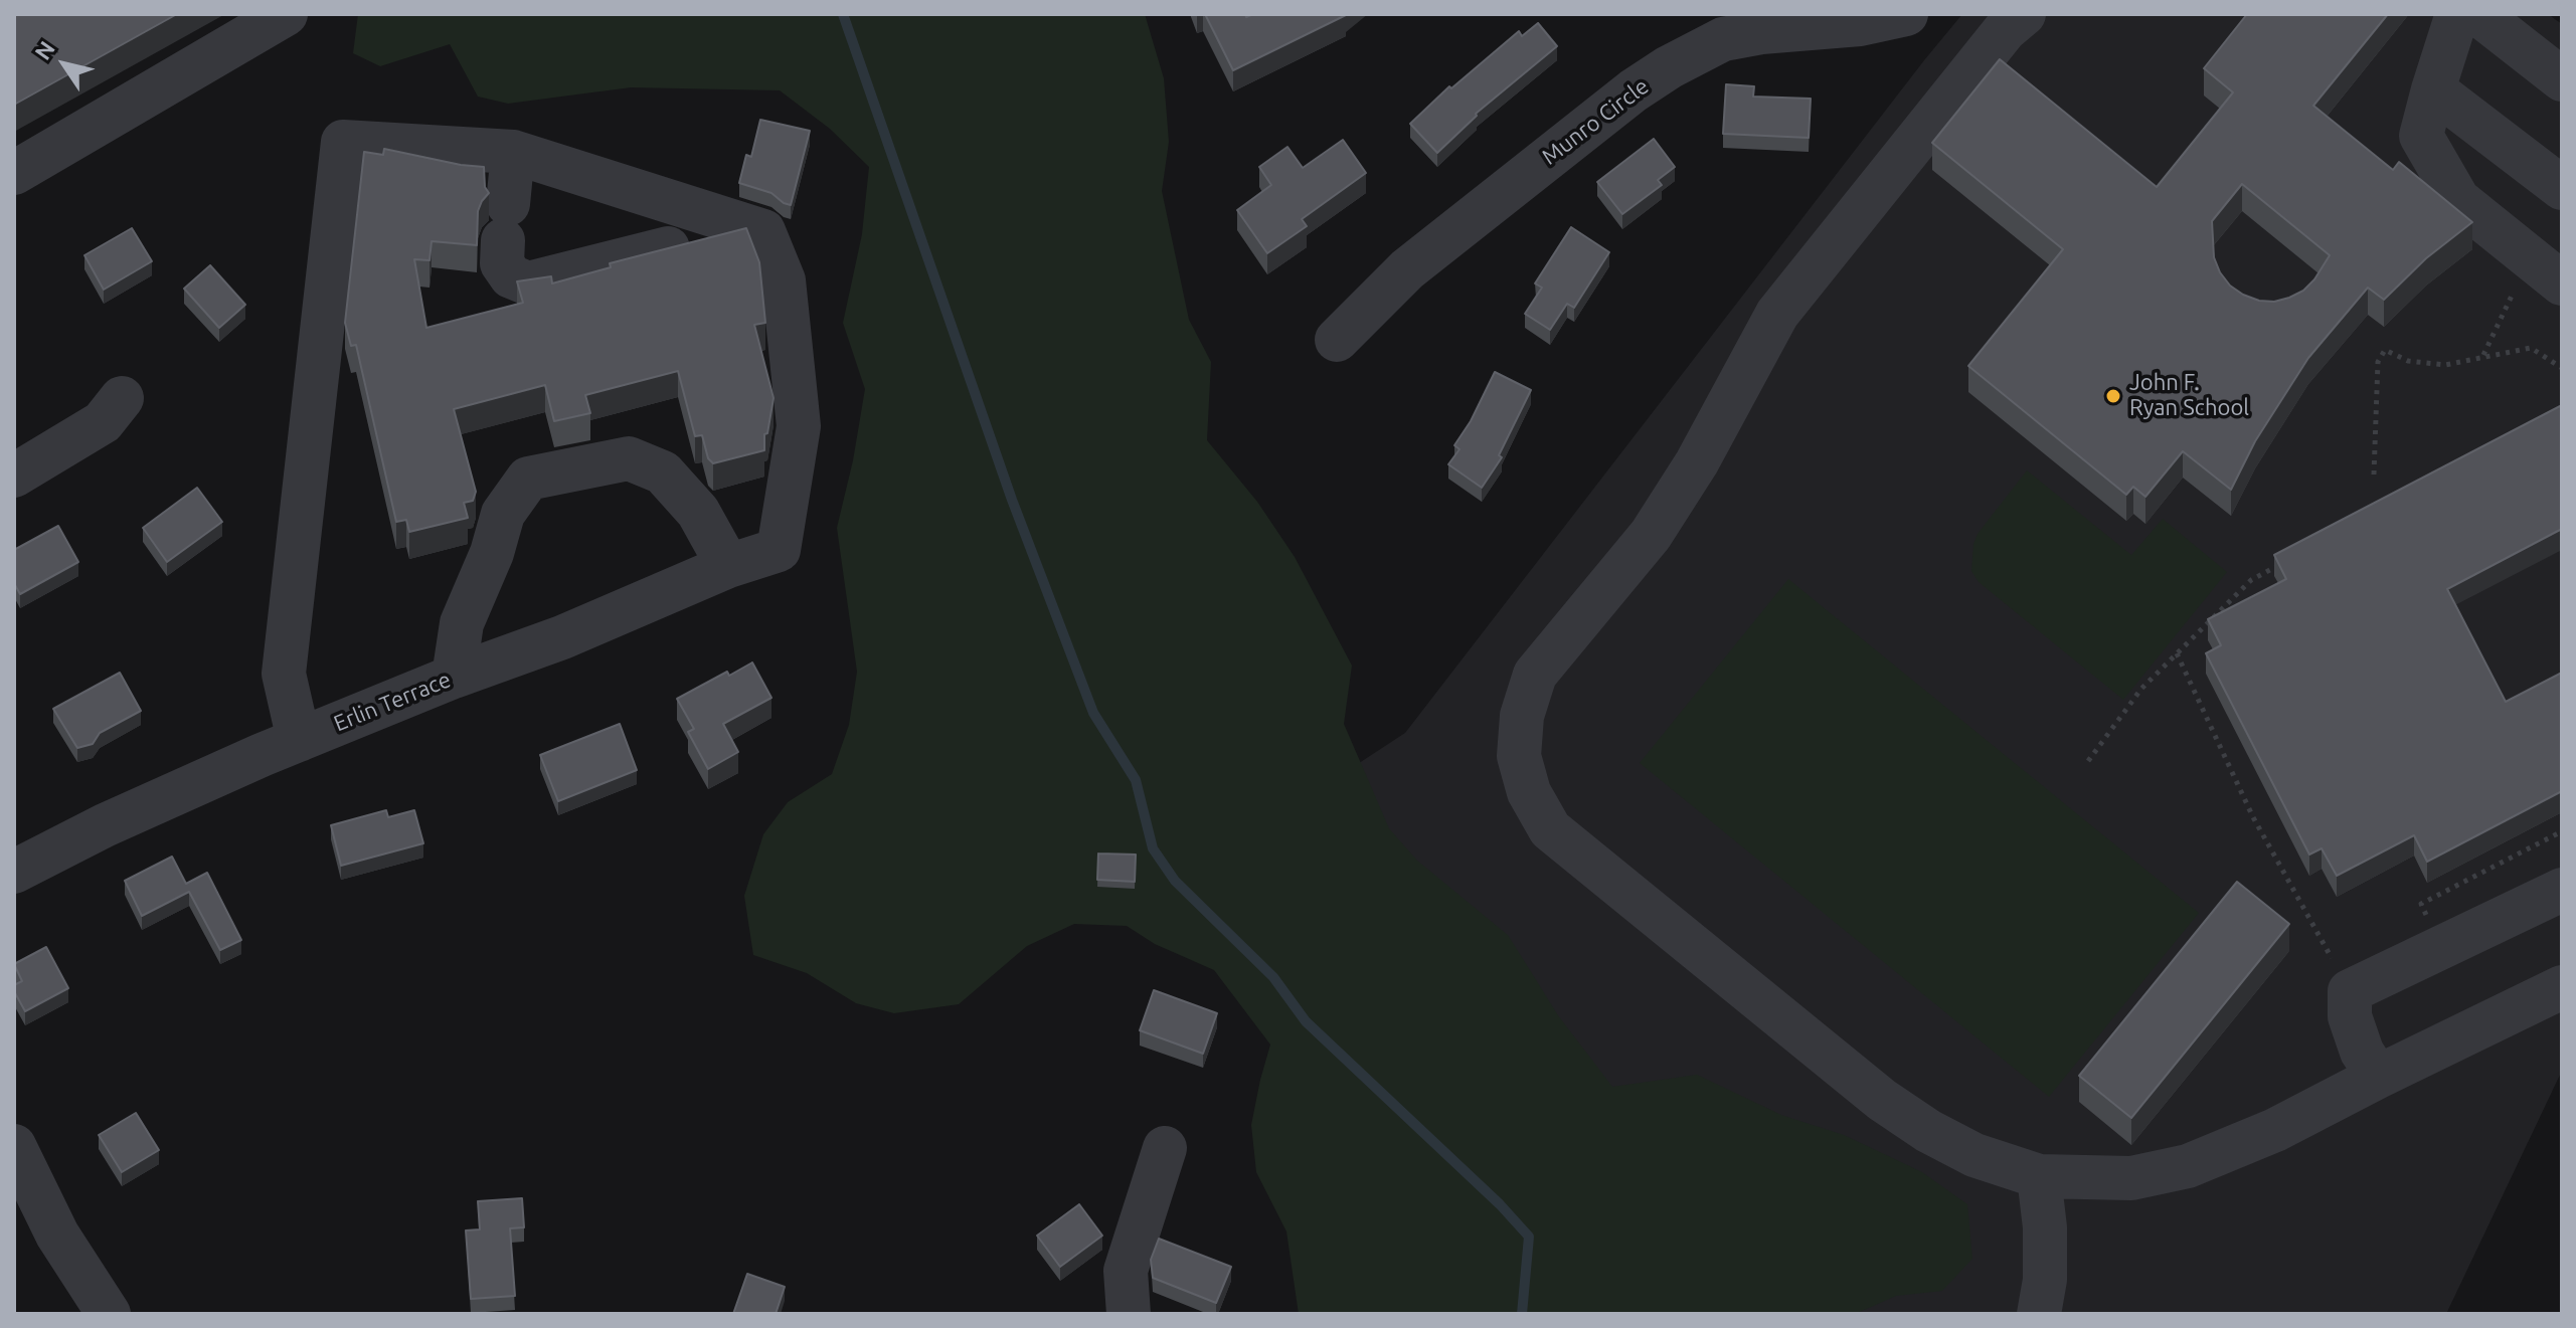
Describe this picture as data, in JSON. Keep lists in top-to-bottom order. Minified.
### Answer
{"streets":{"street":["Munro Circle","Erlin Terrace"]},"places":["John F. Ryan School"],"north":"top left"}
